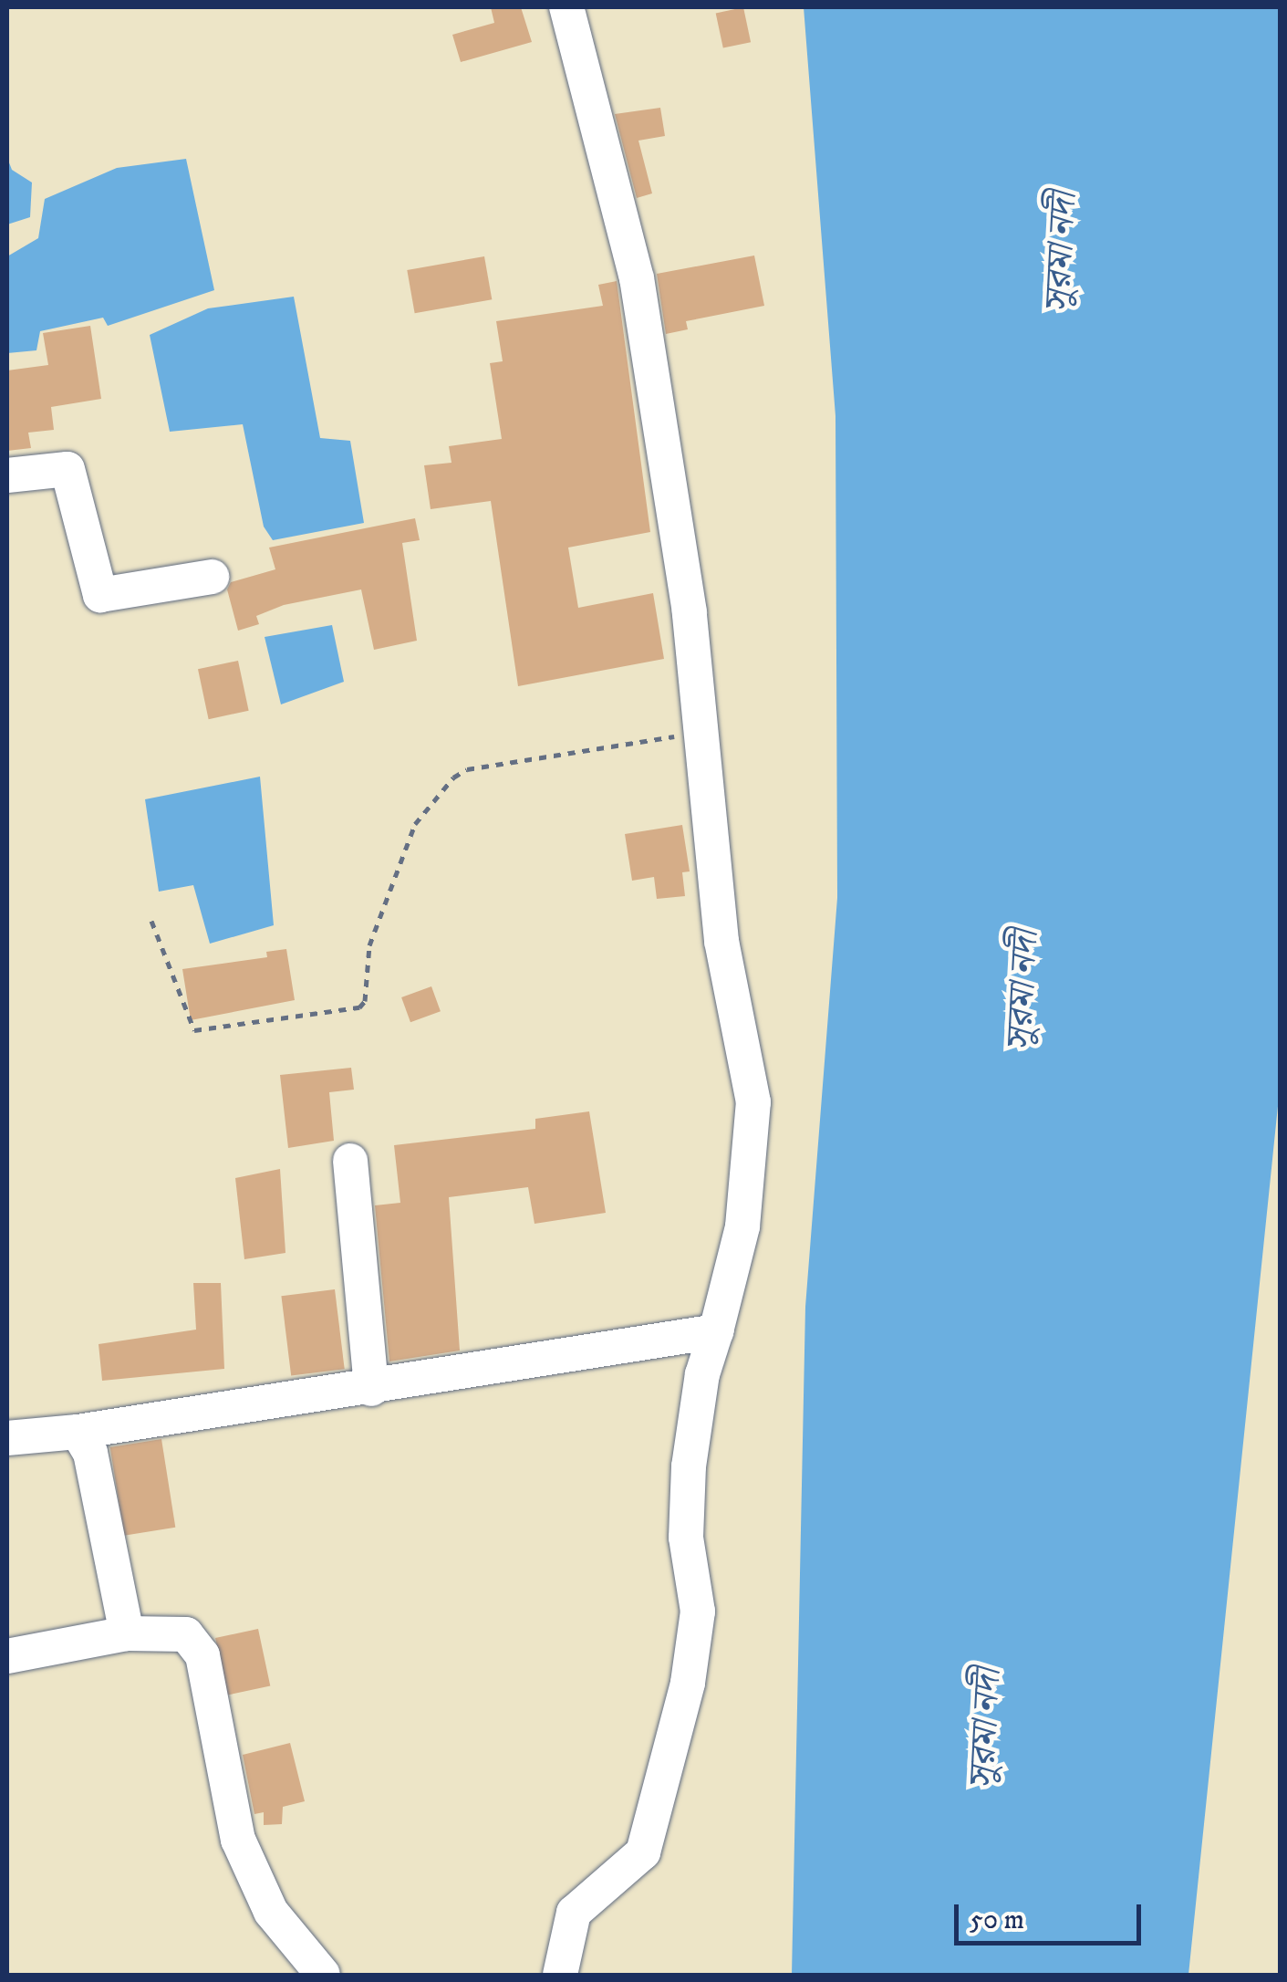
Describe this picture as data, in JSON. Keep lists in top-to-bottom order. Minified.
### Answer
{"water":["সুরমা নদী"],"scale_bar":"50 m"}
